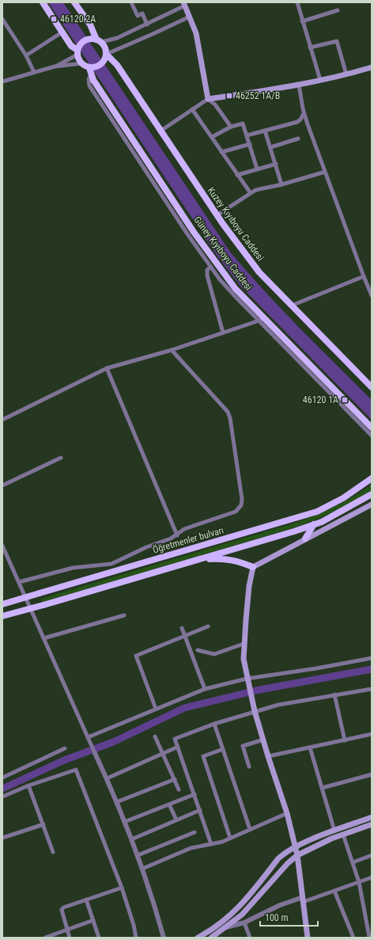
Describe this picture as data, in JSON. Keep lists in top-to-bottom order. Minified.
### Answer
{"streets":{"main road":["Kuzey Kıyıboyu Caddesi","Güney Kıyıboyu Caddesi","Öğretmenler bulvarı"]},"crossings":[["Kuzey Kıyıboyu Caddesi","Güney Kıyıboyu Caddesi"]],"places":{"transit":["46120 2A","46252 1A/B","46120 1A"]},"scale_bar":"100 m"}
